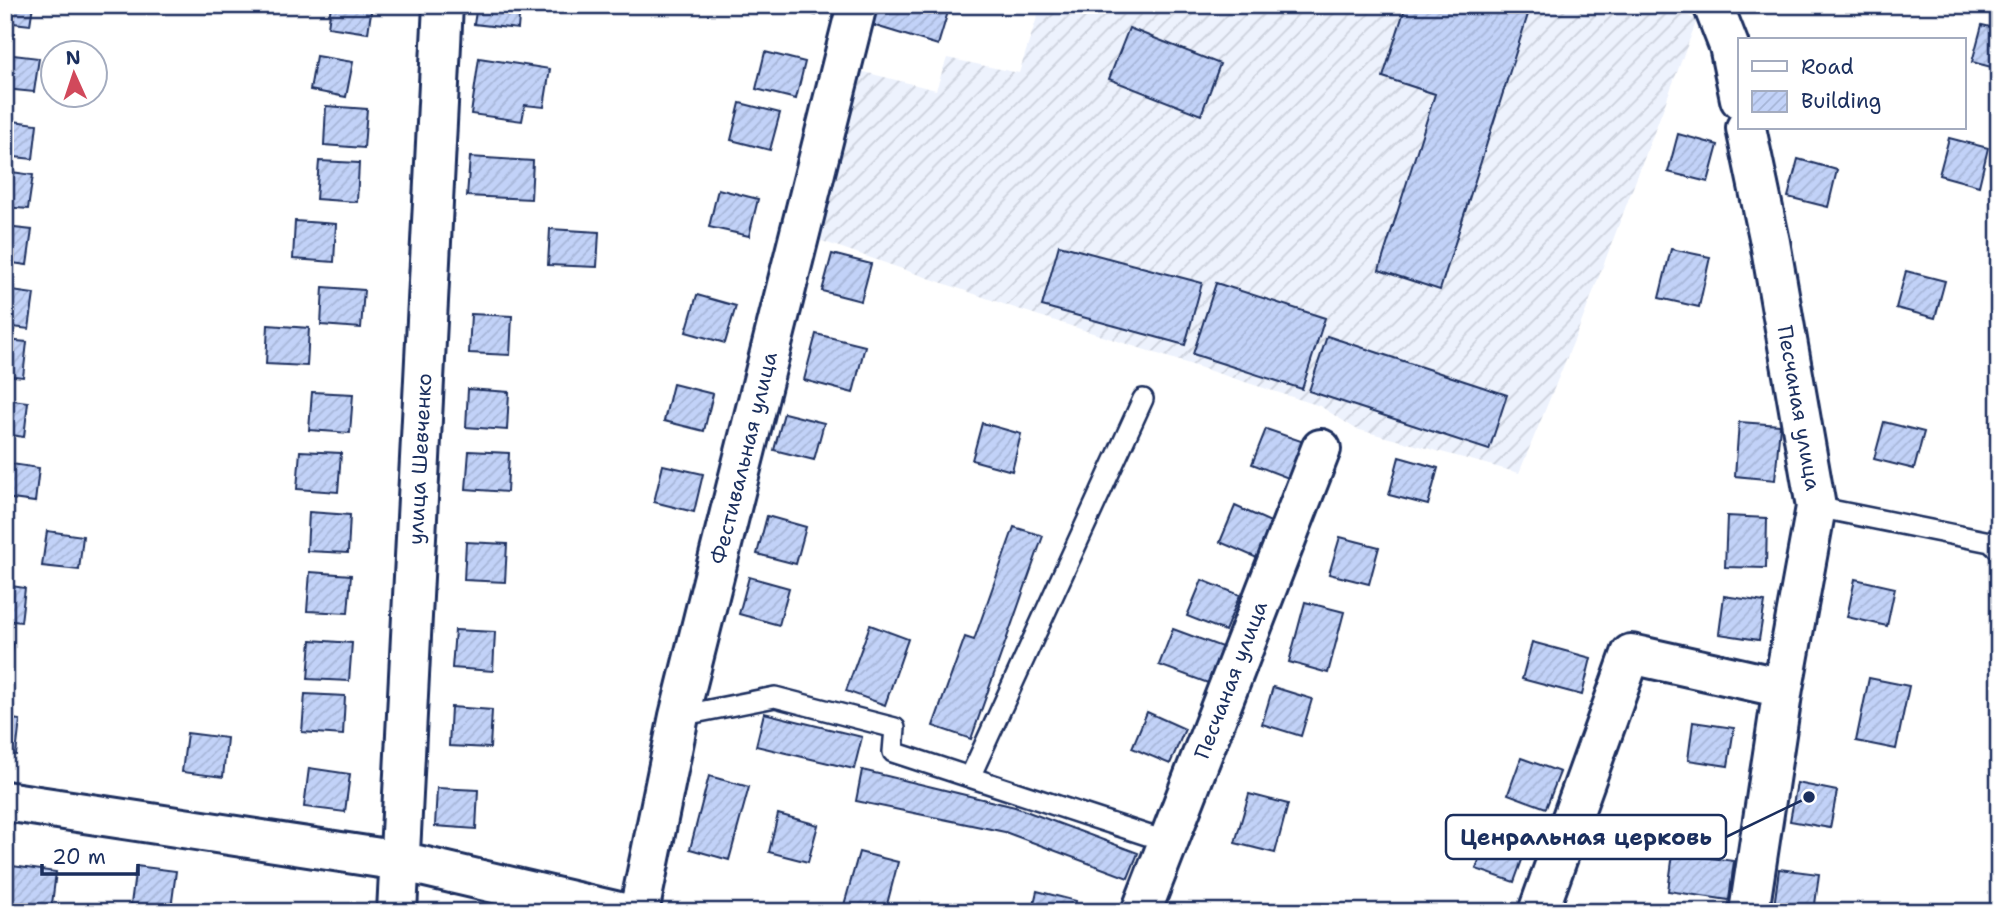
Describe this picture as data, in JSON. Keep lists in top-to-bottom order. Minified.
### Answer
{"streets":{"street":["Песчаная улица","Фестивальная улица","улица Шевченко"]},"places":["Ценральная церковь"],"legend":["Road","Building"],"scale_bar":"20 m","north":"top"}
